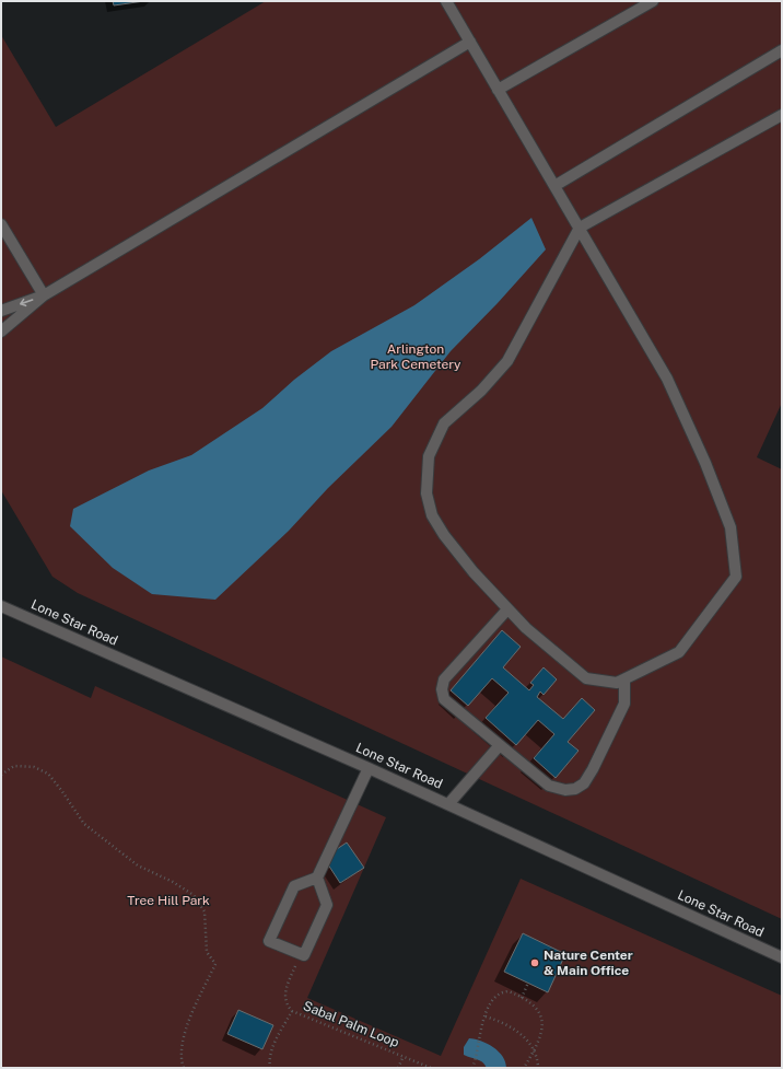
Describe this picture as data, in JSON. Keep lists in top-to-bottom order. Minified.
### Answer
{"streets":{"street":["Lone Star Road"],"path":["Sabal Palm Loop"]},"parks":["Arlington Park Cemetery","Tree Hill Park"],"places":["Nature Center & Main Office"]}
